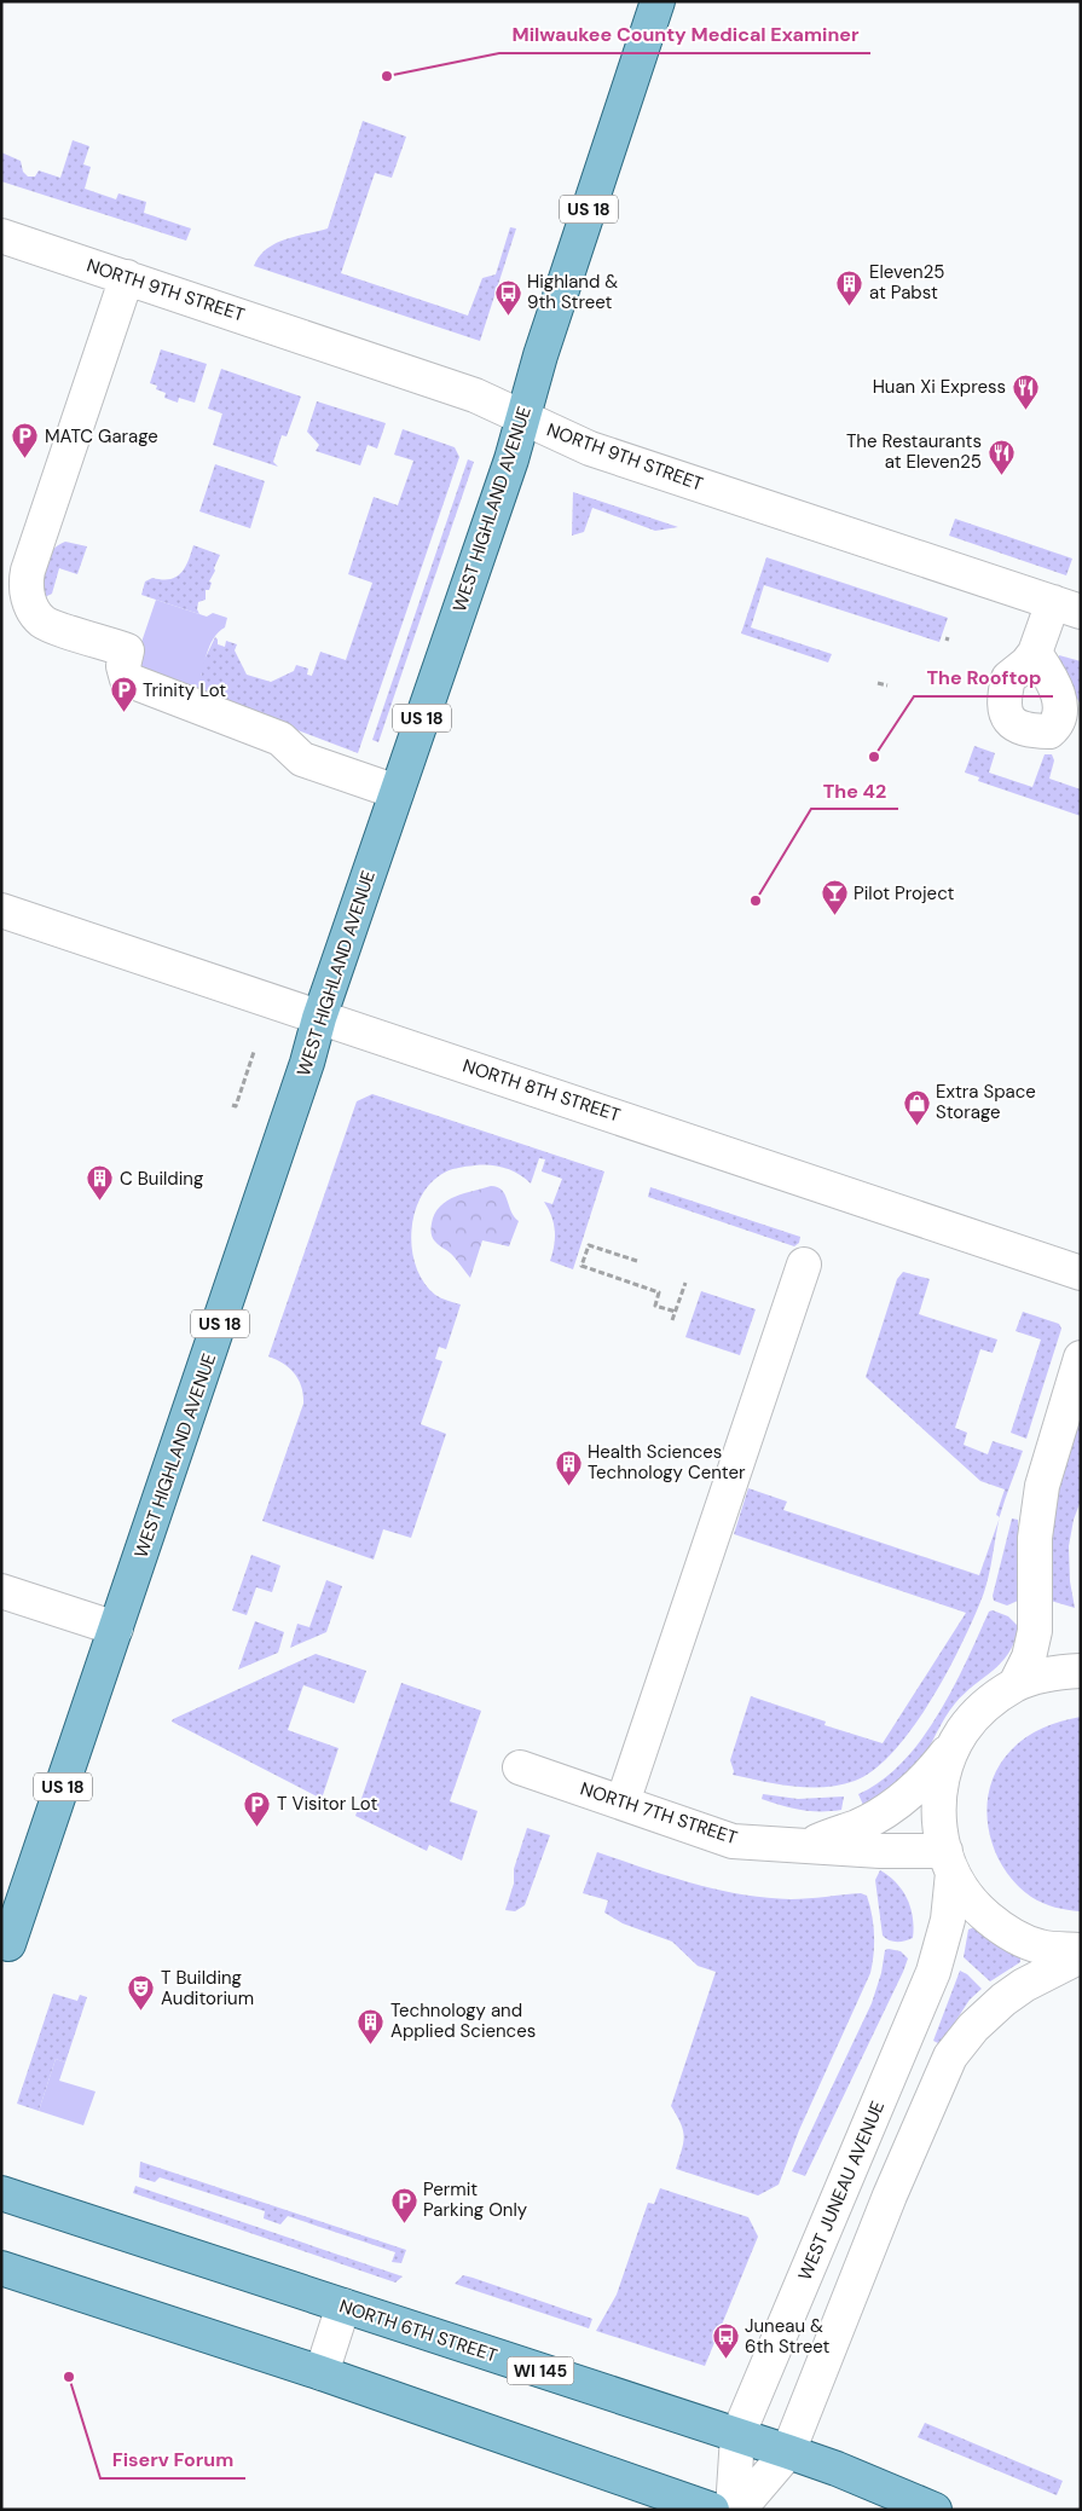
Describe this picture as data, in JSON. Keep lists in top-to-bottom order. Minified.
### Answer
{"streets":{"main road":["US 18","WEST HIGHLAND AVENUE","NORTH 6TH STREET","WI 145"],"street":["NORTH 9TH STREET","NORTH 8TH STREET","NORTH 7TH STREET","WEST JUNEAU AVENUE"]},"crossings":[["NORTH 9TH STREET","WEST HIGHLAND AVENUE"],["WEST HIGHLAND AVENUE","NORTH 8TH STREET"],["NORTH 7TH STREET","WEST JUNEAU AVENUE"],["WEST JUNEAU AVENUE","NORTH 6TH STREET"]],"places":{"other":["Milwaukee County Medical Examiner","The Rooftop","The 42","Fiserv Forum"],"building":["Eleven25 at Pabst","C Building","Health Sciences Technology Center","Technology and Applied Sciences"],"bus stop":["Highland & 9th Street","Juneau & 6th Street"],"restaurant":["Huan Xi Express","The Restaurants at Eleven25"],"parking":["MATC Garage","Trinity Lot","T Visitor Lot","Permit Parking Only"],"bar":["Pilot Project"],"shop":["Extra Space Storage"],"theatre":["T Building Auditorium"]}}
